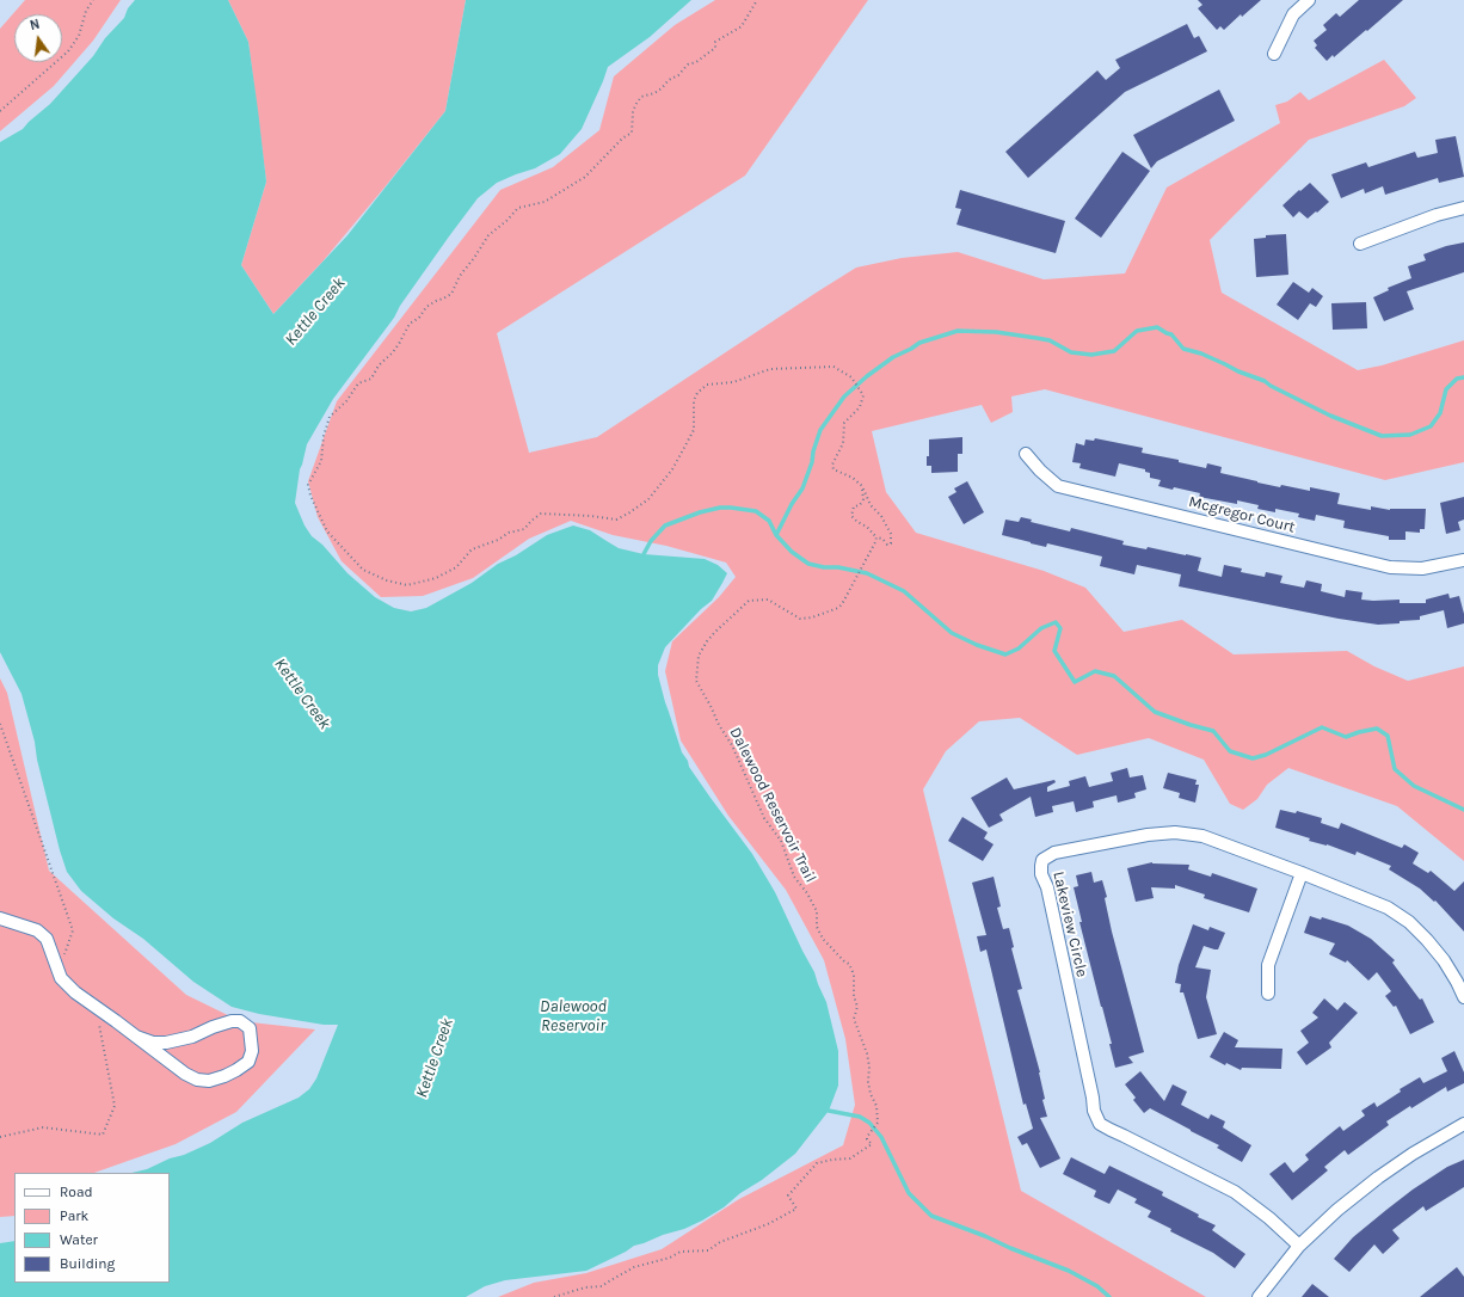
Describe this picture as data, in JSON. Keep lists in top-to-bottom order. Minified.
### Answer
{"streets":{"street":["Mcgregor Court","Lakeview Circle"],"path":["Dalewood Reservoir Trail"]},"water":["Kettle Creek","Dalewood Reservoir"],"legend":["Road","Park","Water","Building"],"north":"top"}
